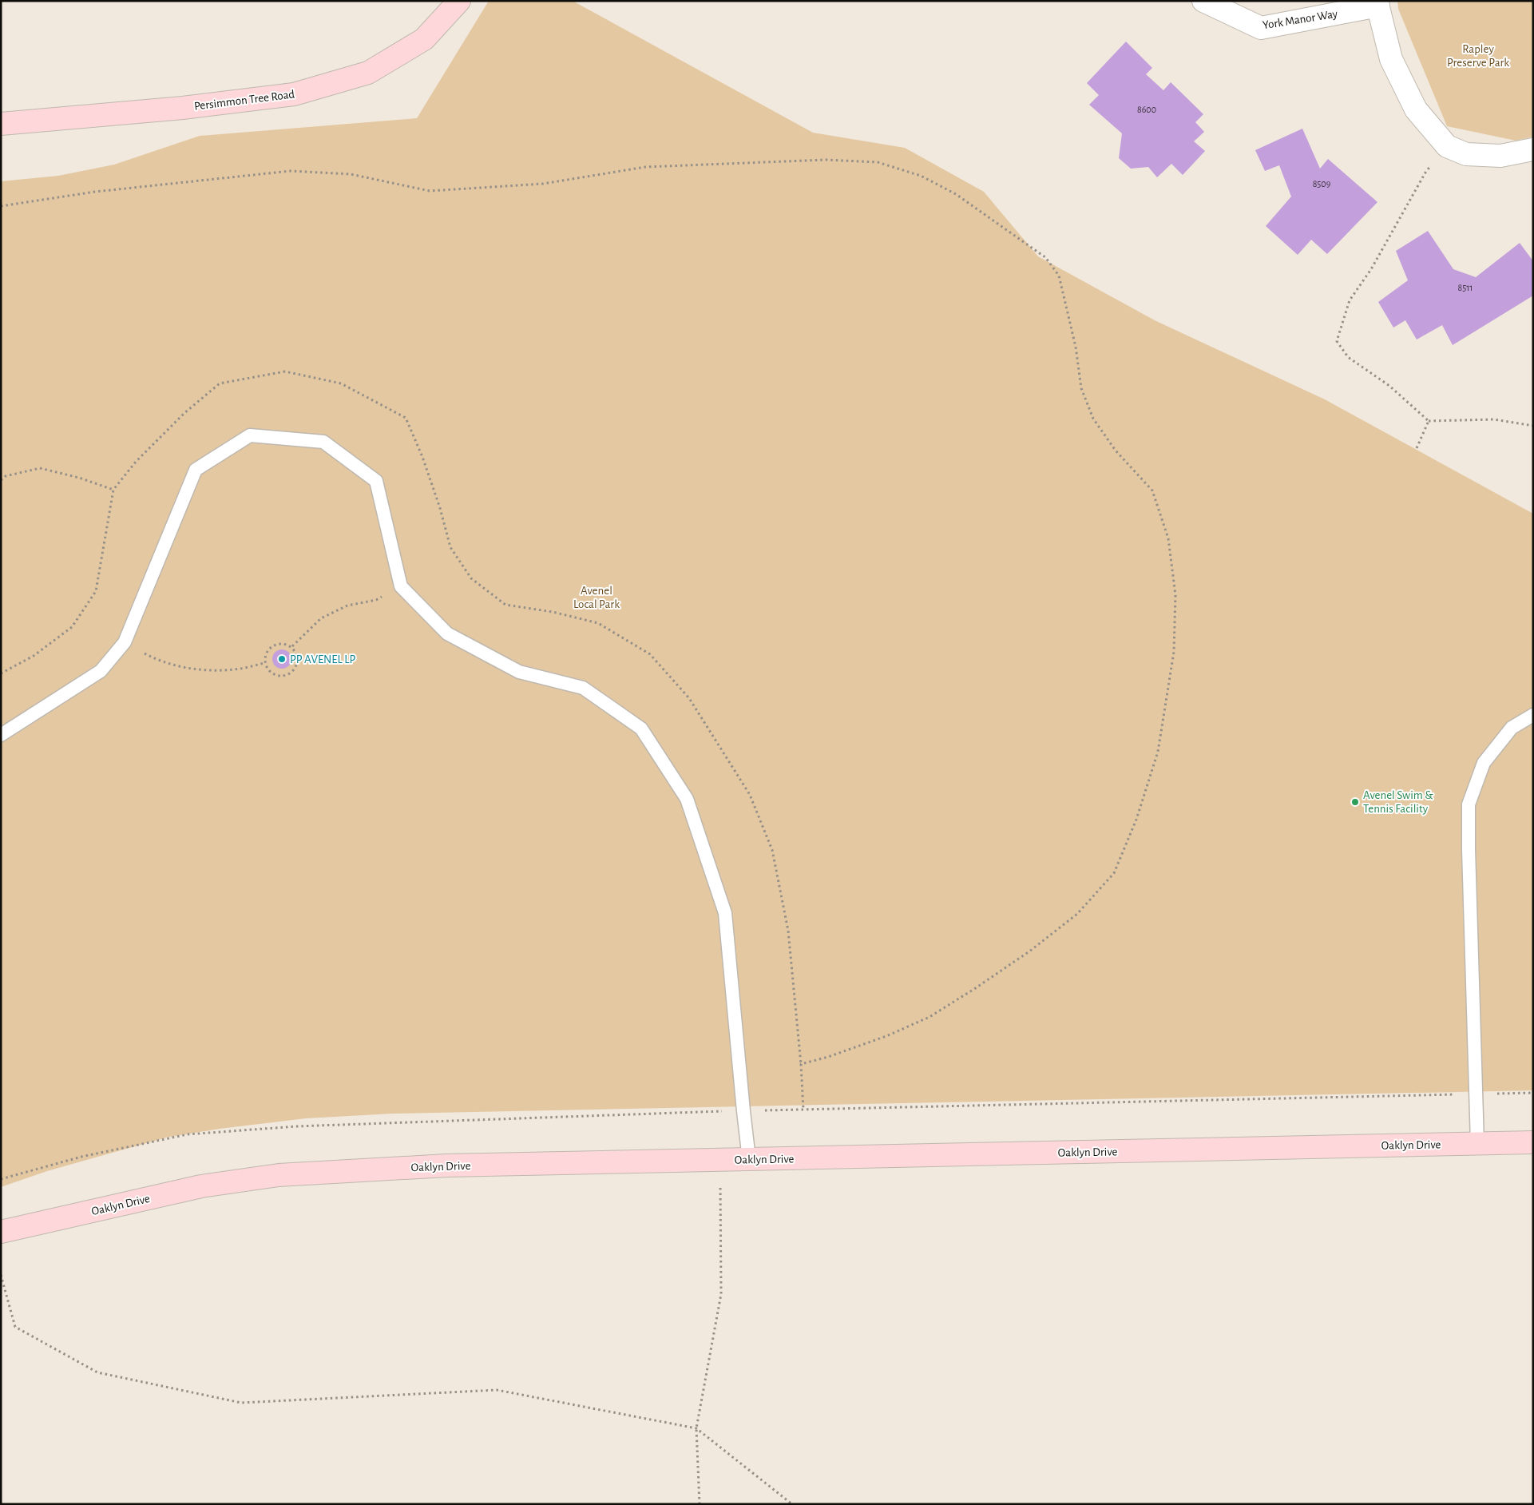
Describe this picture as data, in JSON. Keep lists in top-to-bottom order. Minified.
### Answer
{"streets":{"street":["York Manor Way","Persimmon Tree Road","Oaklyn Drive"]},"parks":["Rapley Preserve Park","Avenel Local Park"],"places":["PP AVENEL LP","Avenel Swim & Tennis Facility"],"house_numbers":["8600","8509","8511"]}
